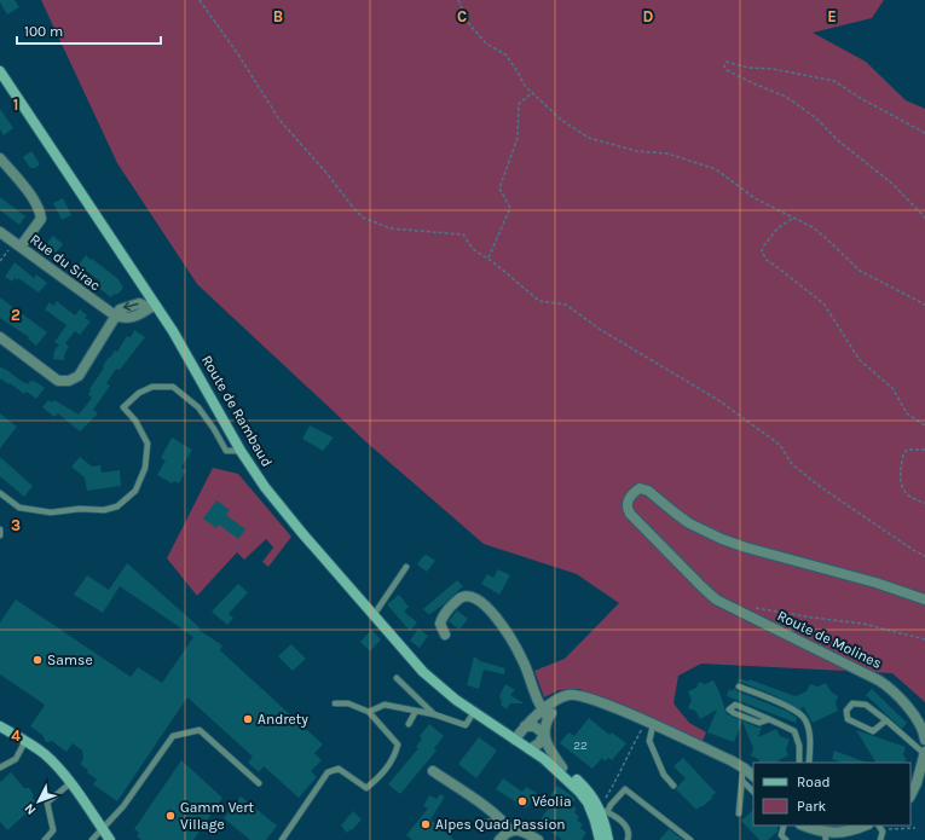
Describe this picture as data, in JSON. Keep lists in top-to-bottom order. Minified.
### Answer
{"streets":{"street":["Rue du Sirac","Route de Rambaud","Route de Molines"]},"places":["Samse","Andrety","Véolia","Gamm Vert Village","Alpes Quad Passion"],"house_numbers":["22"],"legend":["Road","Park"],"scale_bar":"100 m","north":"bottom left","grid":{"columns":["B","C","D","E"],"rows":["1","2","3","4"]}}
